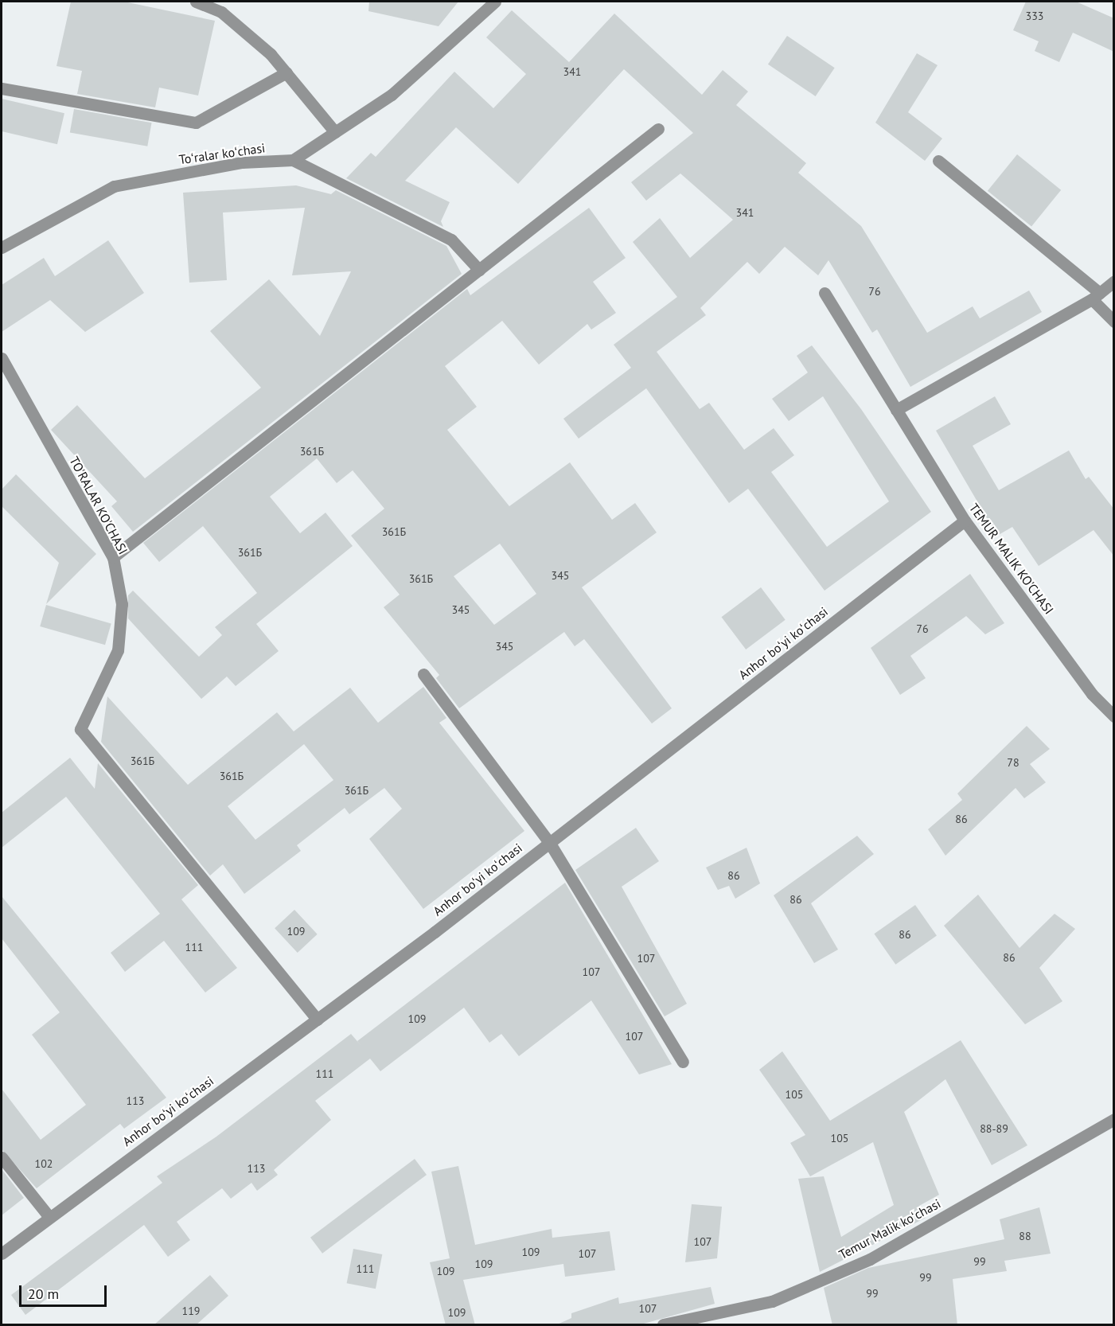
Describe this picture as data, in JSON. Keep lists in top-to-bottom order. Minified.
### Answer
{"streets":{"street":["Toʻralar koʻchasi","TO'RALAR KO'CHASI","TEMUR MALIK KO'CHASI","Anhor boʻyi koʻchasi","Temur Malik koʻchasi"]},"crossings":[["TO'RALAR KO'CHASI","Anhor boʻyi koʻchasi"],["TEMUR MALIK KO'CHASI","Anhor boʻyi koʻchasi"]],"house_numbers":["333","341","341","76","361Б","361Б","361Б","345","361Б","345","76","345","361Б","78","361Б","361Б","86","86","86","109","86","111","86","107","107","109","107","111","105","113","88-89","105","102","113","88","107","109","107","99","109","111","109","99","99","107","119","109"],"scale_bar":"20 m"}
